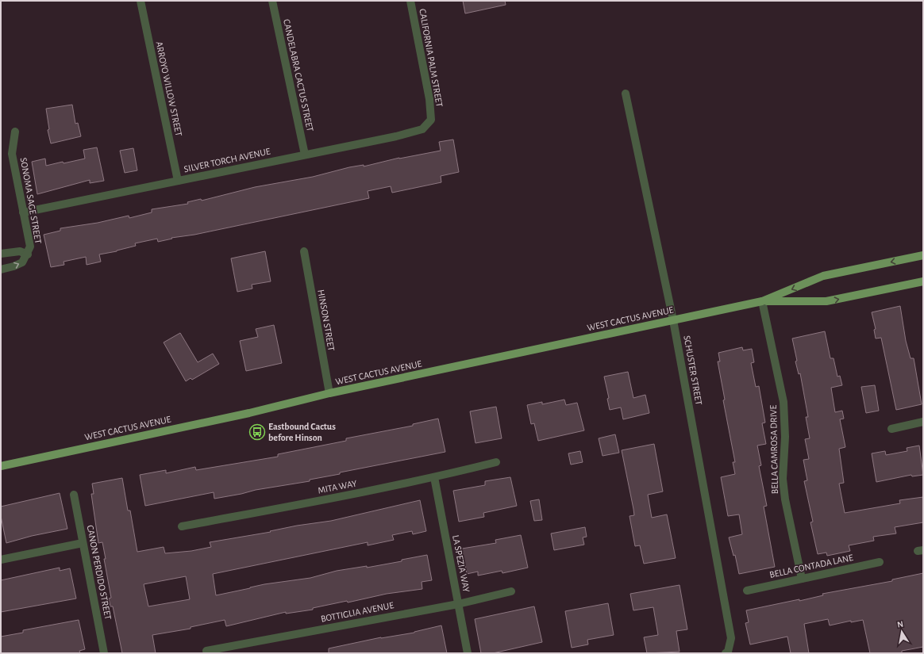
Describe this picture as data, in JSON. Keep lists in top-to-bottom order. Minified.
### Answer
{"streets":{"main road":["WEST CACTUS AVENUE"],"street":["CALIFORNIA PALM STREET","CANDELABRA CACTUS STREET","ARROYO WILLOW STREET","SILVER TORCH AVENUE","SONOMA SAGE STREET","HINSON STREET","SCHUSTER STREET","BELLA CAMROSA DRIVE","MITA WAY","LA SPEZIA WAY","BELLA CONTADA LANE","CANON PERDIDO STREET","BOTTIGLIA AVENUE"]},"crossings":[["CALIFORNIA PALM STREET","SILVER TORCH AVENUE"],["CANDELABRA CACTUS STREET","SILVER TORCH AVENUE"],["ARROYO WILLOW STREET","SILVER TORCH AVENUE"],["SILVER TORCH AVENUE","SONOMA SAGE STREET"],["WEST CACTUS AVENUE","HINSON STREET"],["WEST CACTUS AVENUE","SCHUSTER STREET"],["WEST CACTUS AVENUE","BELLA CAMROSA DRIVE"],["BELLA CAMROSA DRIVE","BELLA CONTADA LANE"],["MITA WAY","LA SPEZIA WAY"],["LA SPEZIA WAY","BOTTIGLIA AVENUE"]],"places":{"bus stop":["Eastbound Cactus before Hinson"]},"north":"top"}
